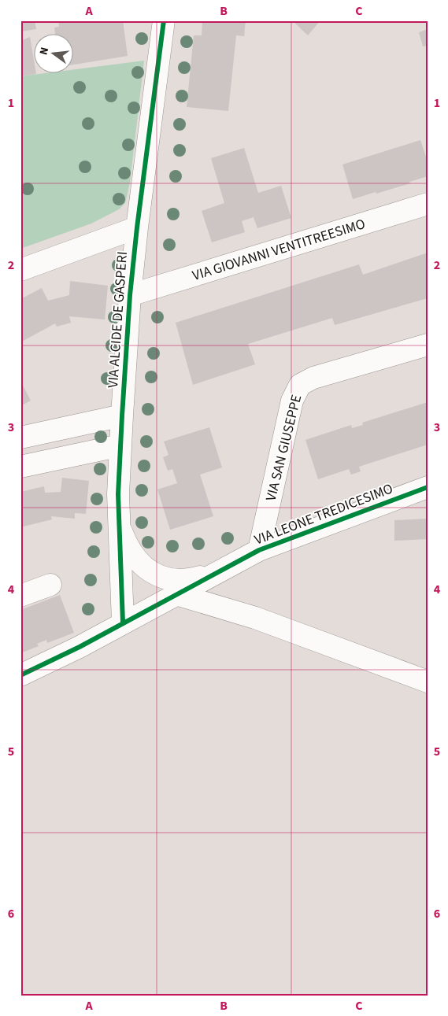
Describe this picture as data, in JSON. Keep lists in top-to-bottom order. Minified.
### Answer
{"streets":{"street":["VIA GIOVANNI VENTITREESIMO","VIA ALCIDE DE GASPERI","VIA SAN GIUSEPPE","VIA LEONE TREDICESIMO"]},"crossings":[["VIA GIOVANNI VENTITREESIMO","VIA ALCIDE DE GASPERI"],["VIA ALCIDE DE GASPERI","VIA LEONE TREDICESIMO"],["VIA SAN GIUSEPPE","VIA LEONE TREDICESIMO"]],"north":"left","grid":{"columns":["A","B","C"],"rows":["1","2","3","4","5","6"]}}
